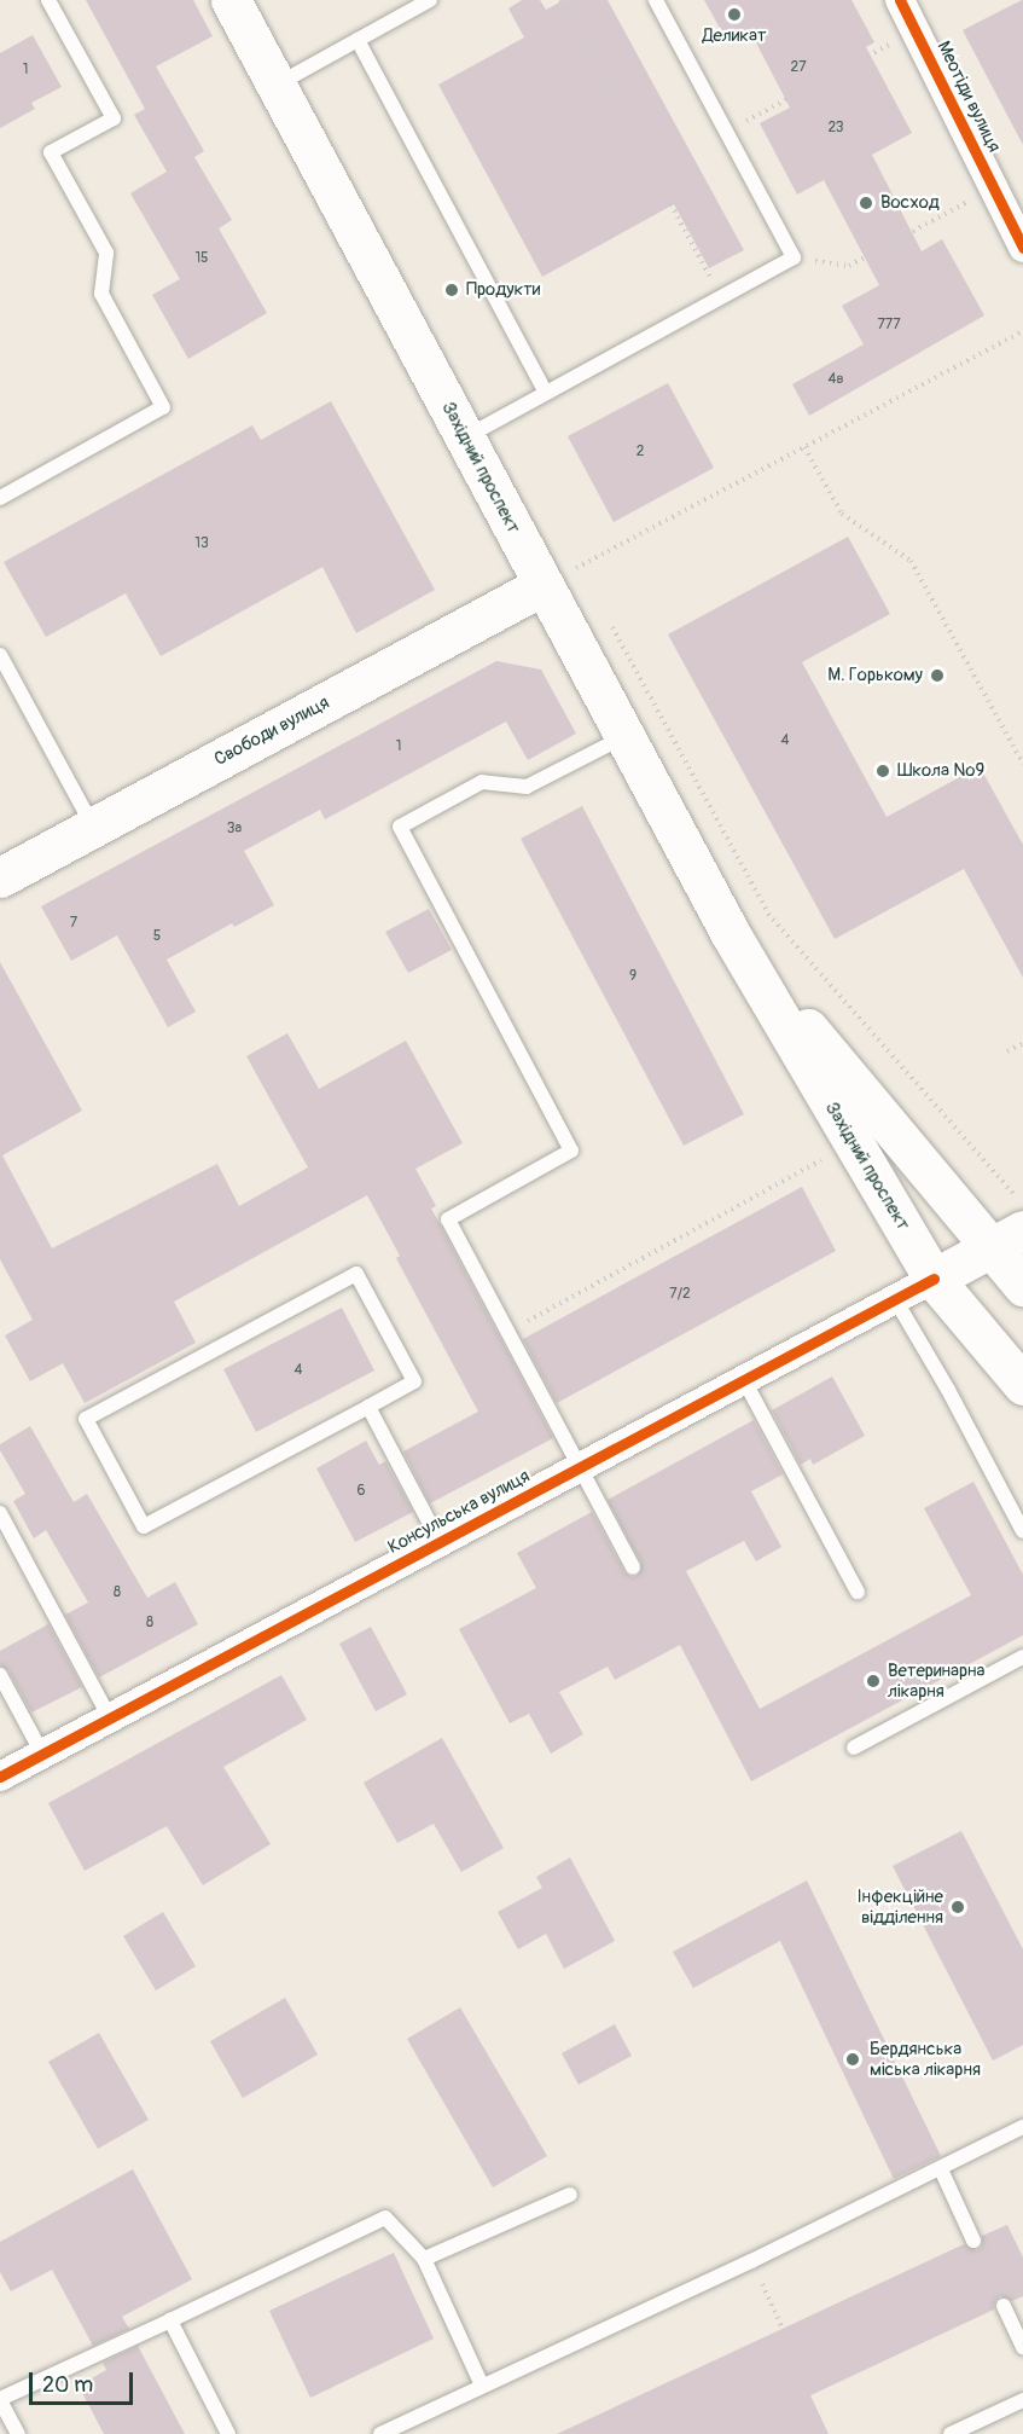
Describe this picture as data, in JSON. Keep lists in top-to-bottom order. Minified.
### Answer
{"streets":{"main road":["Західний проспект","Свободи вулиця"],"street":["Меотіди вулиця","Консульська вулиця"]},"crossings":[["Західний проспект","Свободи вулиця"],["Західний проспект","Консульська вулиця"]],"places":["Деликат","Восход","Продукти","М. Горькому","Школа №9","Ветеринарна лікарня","Інфекційне відділення","Бердянська міська лікарня"],"house_numbers":["27","1","23","15","777","4в","2","13","4","1","3а","7","5","9","7/2","4","6","8","8"],"scale_bar":"20 m"}
